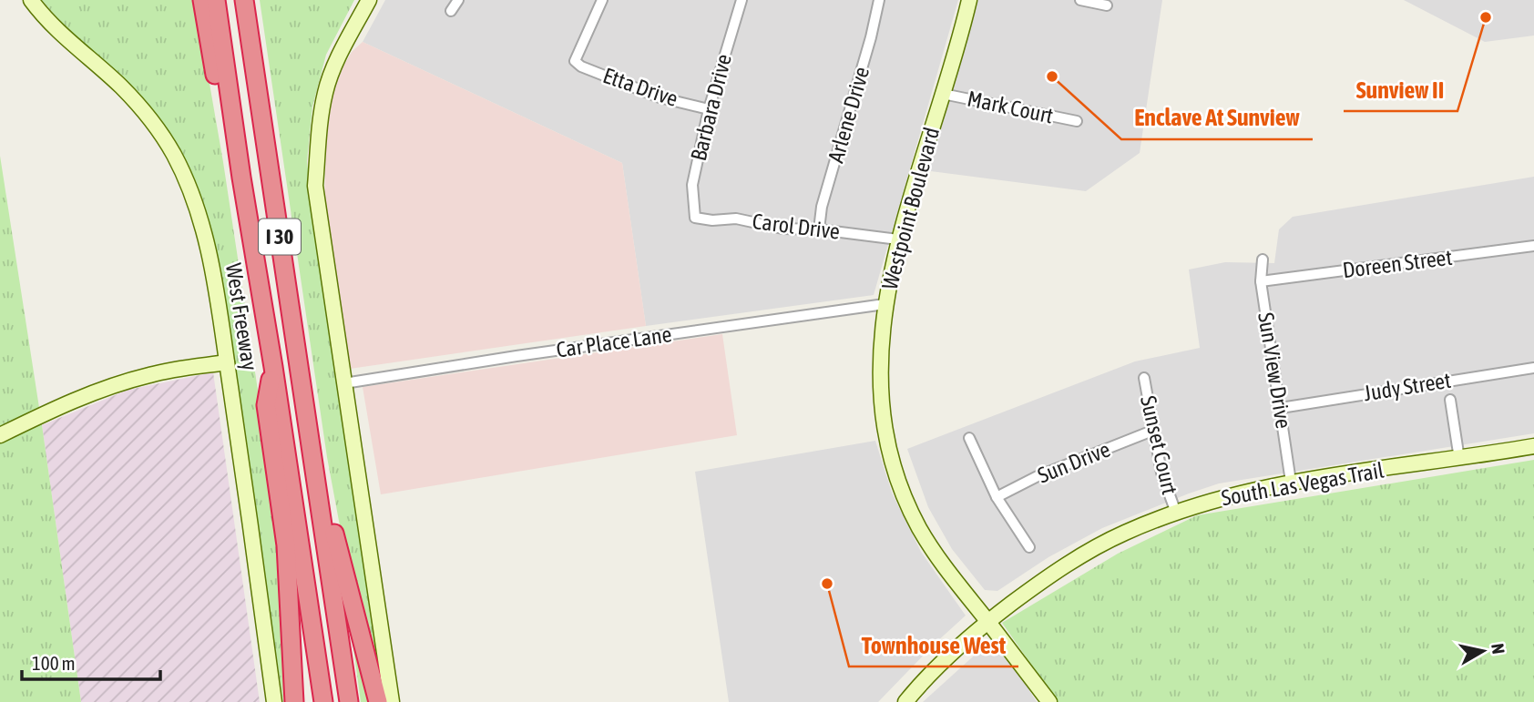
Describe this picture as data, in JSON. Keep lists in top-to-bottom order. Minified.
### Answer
{"streets":{"highway":["I 30","West Freeway"],"main road":["Westpoint Boulevard","South Las Vegas Trail"],"street":["Etta Drive","Barbara Drive","Mark Court","Arlene Drive","Carol Drive","Doreen Street","Car Place Lane","Sun View Drive","Judy Street","Sunset Court","Sun Drive"]},"crossings":[["Etta Drive","Barbara Drive"],["Barbara Drive","Carol Drive"],["Mark Court","Westpoint Boulevard"],["Arlene Drive","Carol Drive"],["Westpoint Boulevard","Carol Drive"],["Westpoint Boulevard","Car Place Lane"],["Westpoint Boulevard","South Las Vegas Trail"],["Doreen Street","Sun View Drive"],["Sun View Drive","Judy Street"],["Sun View Drive","South Las Vegas Trail"],["Sunset Court","Sun Drive"],["Sunset Court","South Las Vegas Trail"]],"places":["Sunview II","Enclave At Sunview","Townhouse West"],"scale_bar":"100 m","north":"right"}
